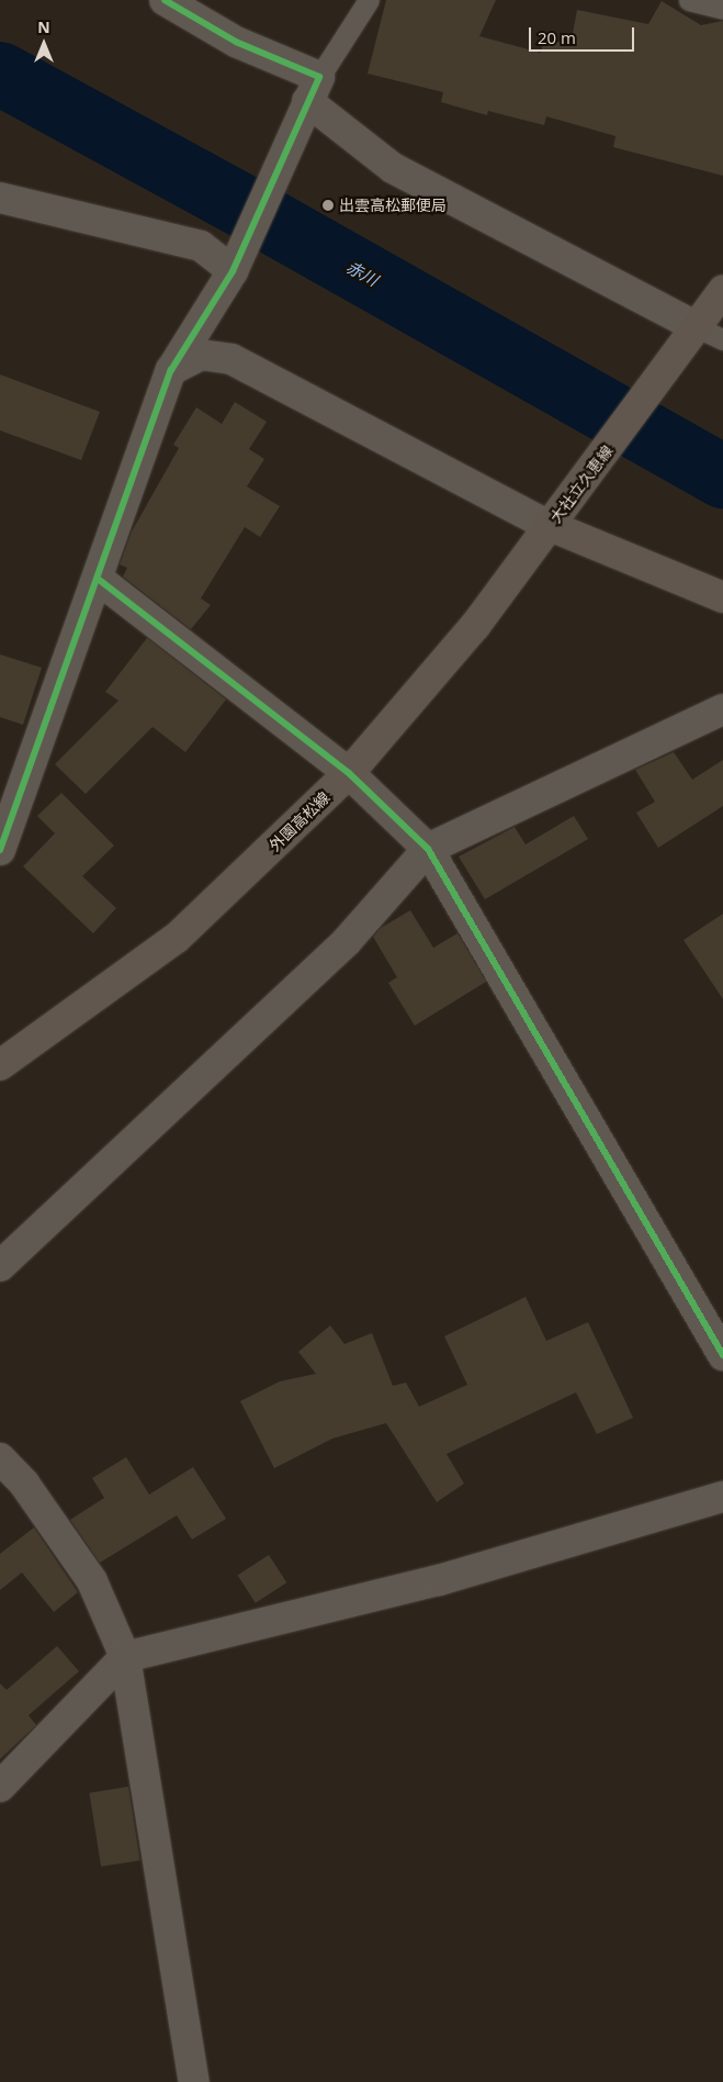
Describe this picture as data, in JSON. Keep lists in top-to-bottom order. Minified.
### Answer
{"streets":{"main road":["大社立久恵線","外園高松線"]},"crossings":[["大社立久恵線","外園高松線"]],"water":["赤川"],"places":["出雲高松郵便局"],"scale_bar":"20 m","north":"top"}
